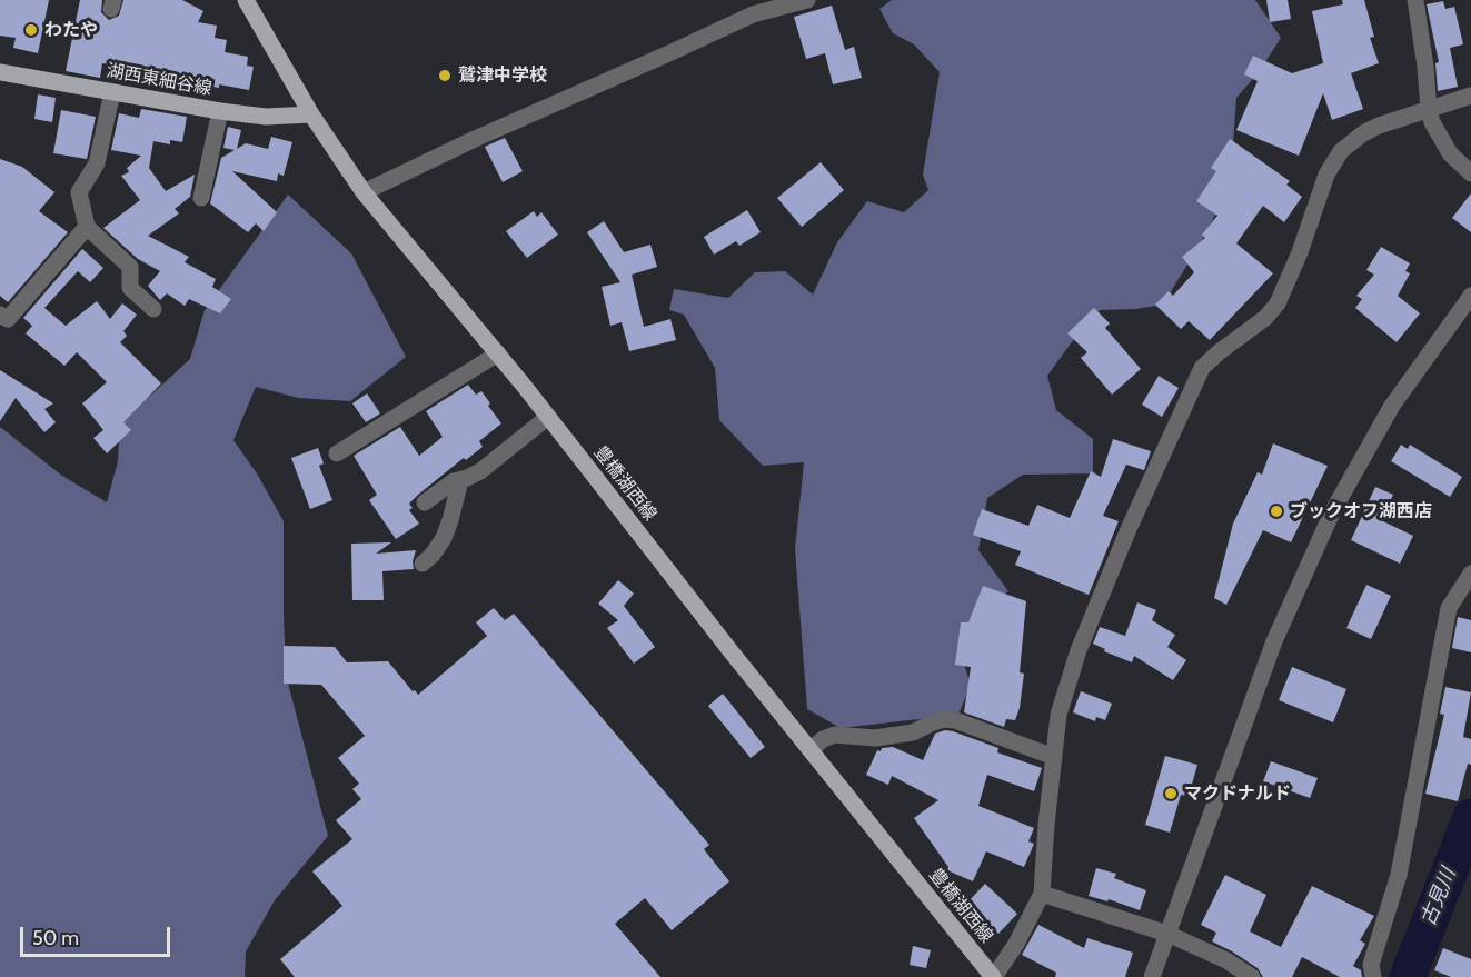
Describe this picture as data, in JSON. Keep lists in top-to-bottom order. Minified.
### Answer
{"streets":{"main road":["湖西東細谷線","豊橋湖西線"]},"crossings":[["湖西東細谷線","豊橋湖西線"]],"water":["古見川"],"places":["わたや","鷲津中学校","ブックオフ湖西店","マクドナルド"],"scale_bar":"50 m"}
